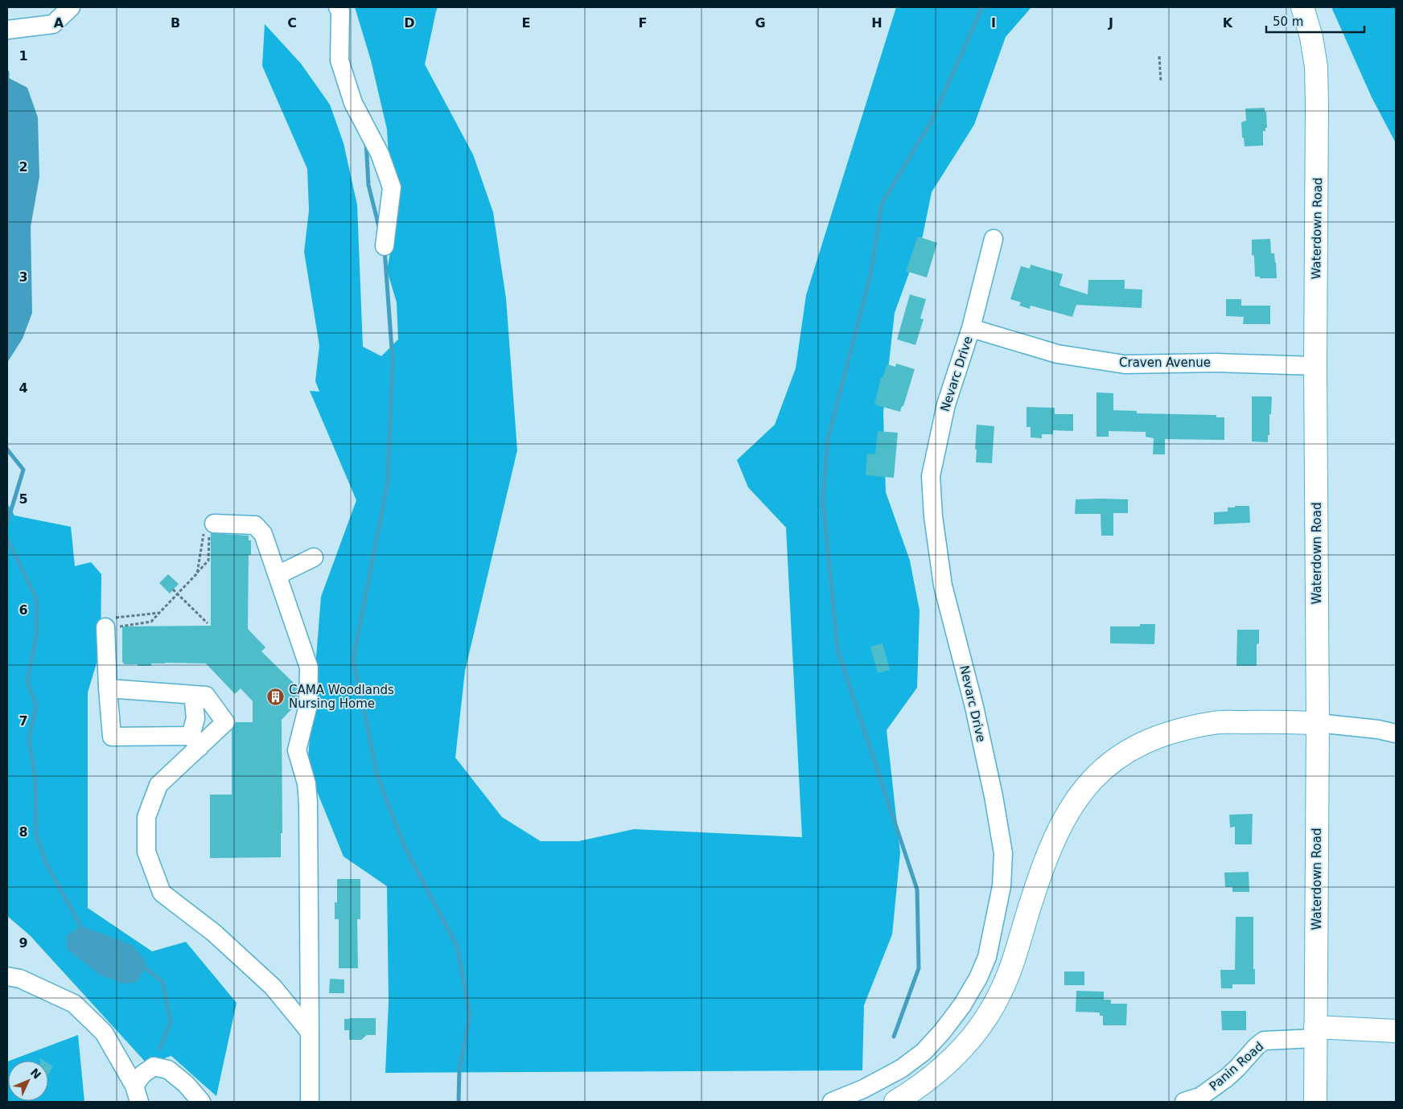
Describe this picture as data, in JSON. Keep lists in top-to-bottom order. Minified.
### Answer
{"streets":{"main road":["Waterdown Road"],"street":["Craven Avenue","Nevarc Drive","Panin Road"]},"crossings":[["Waterdown Road","Craven Avenue"],["Waterdown Road","Panin Road"],["Craven Avenue","Nevarc Drive"]],"places":{"building":["CAMA Woodlands Nursing Home"]},"scale_bar":"50 m","north":"top right","grid":{"columns":["A","B","C","D","E","F","G","H","I","J","K"],"rows":["1","2","3","4","5","6","7","8","9"]}}
